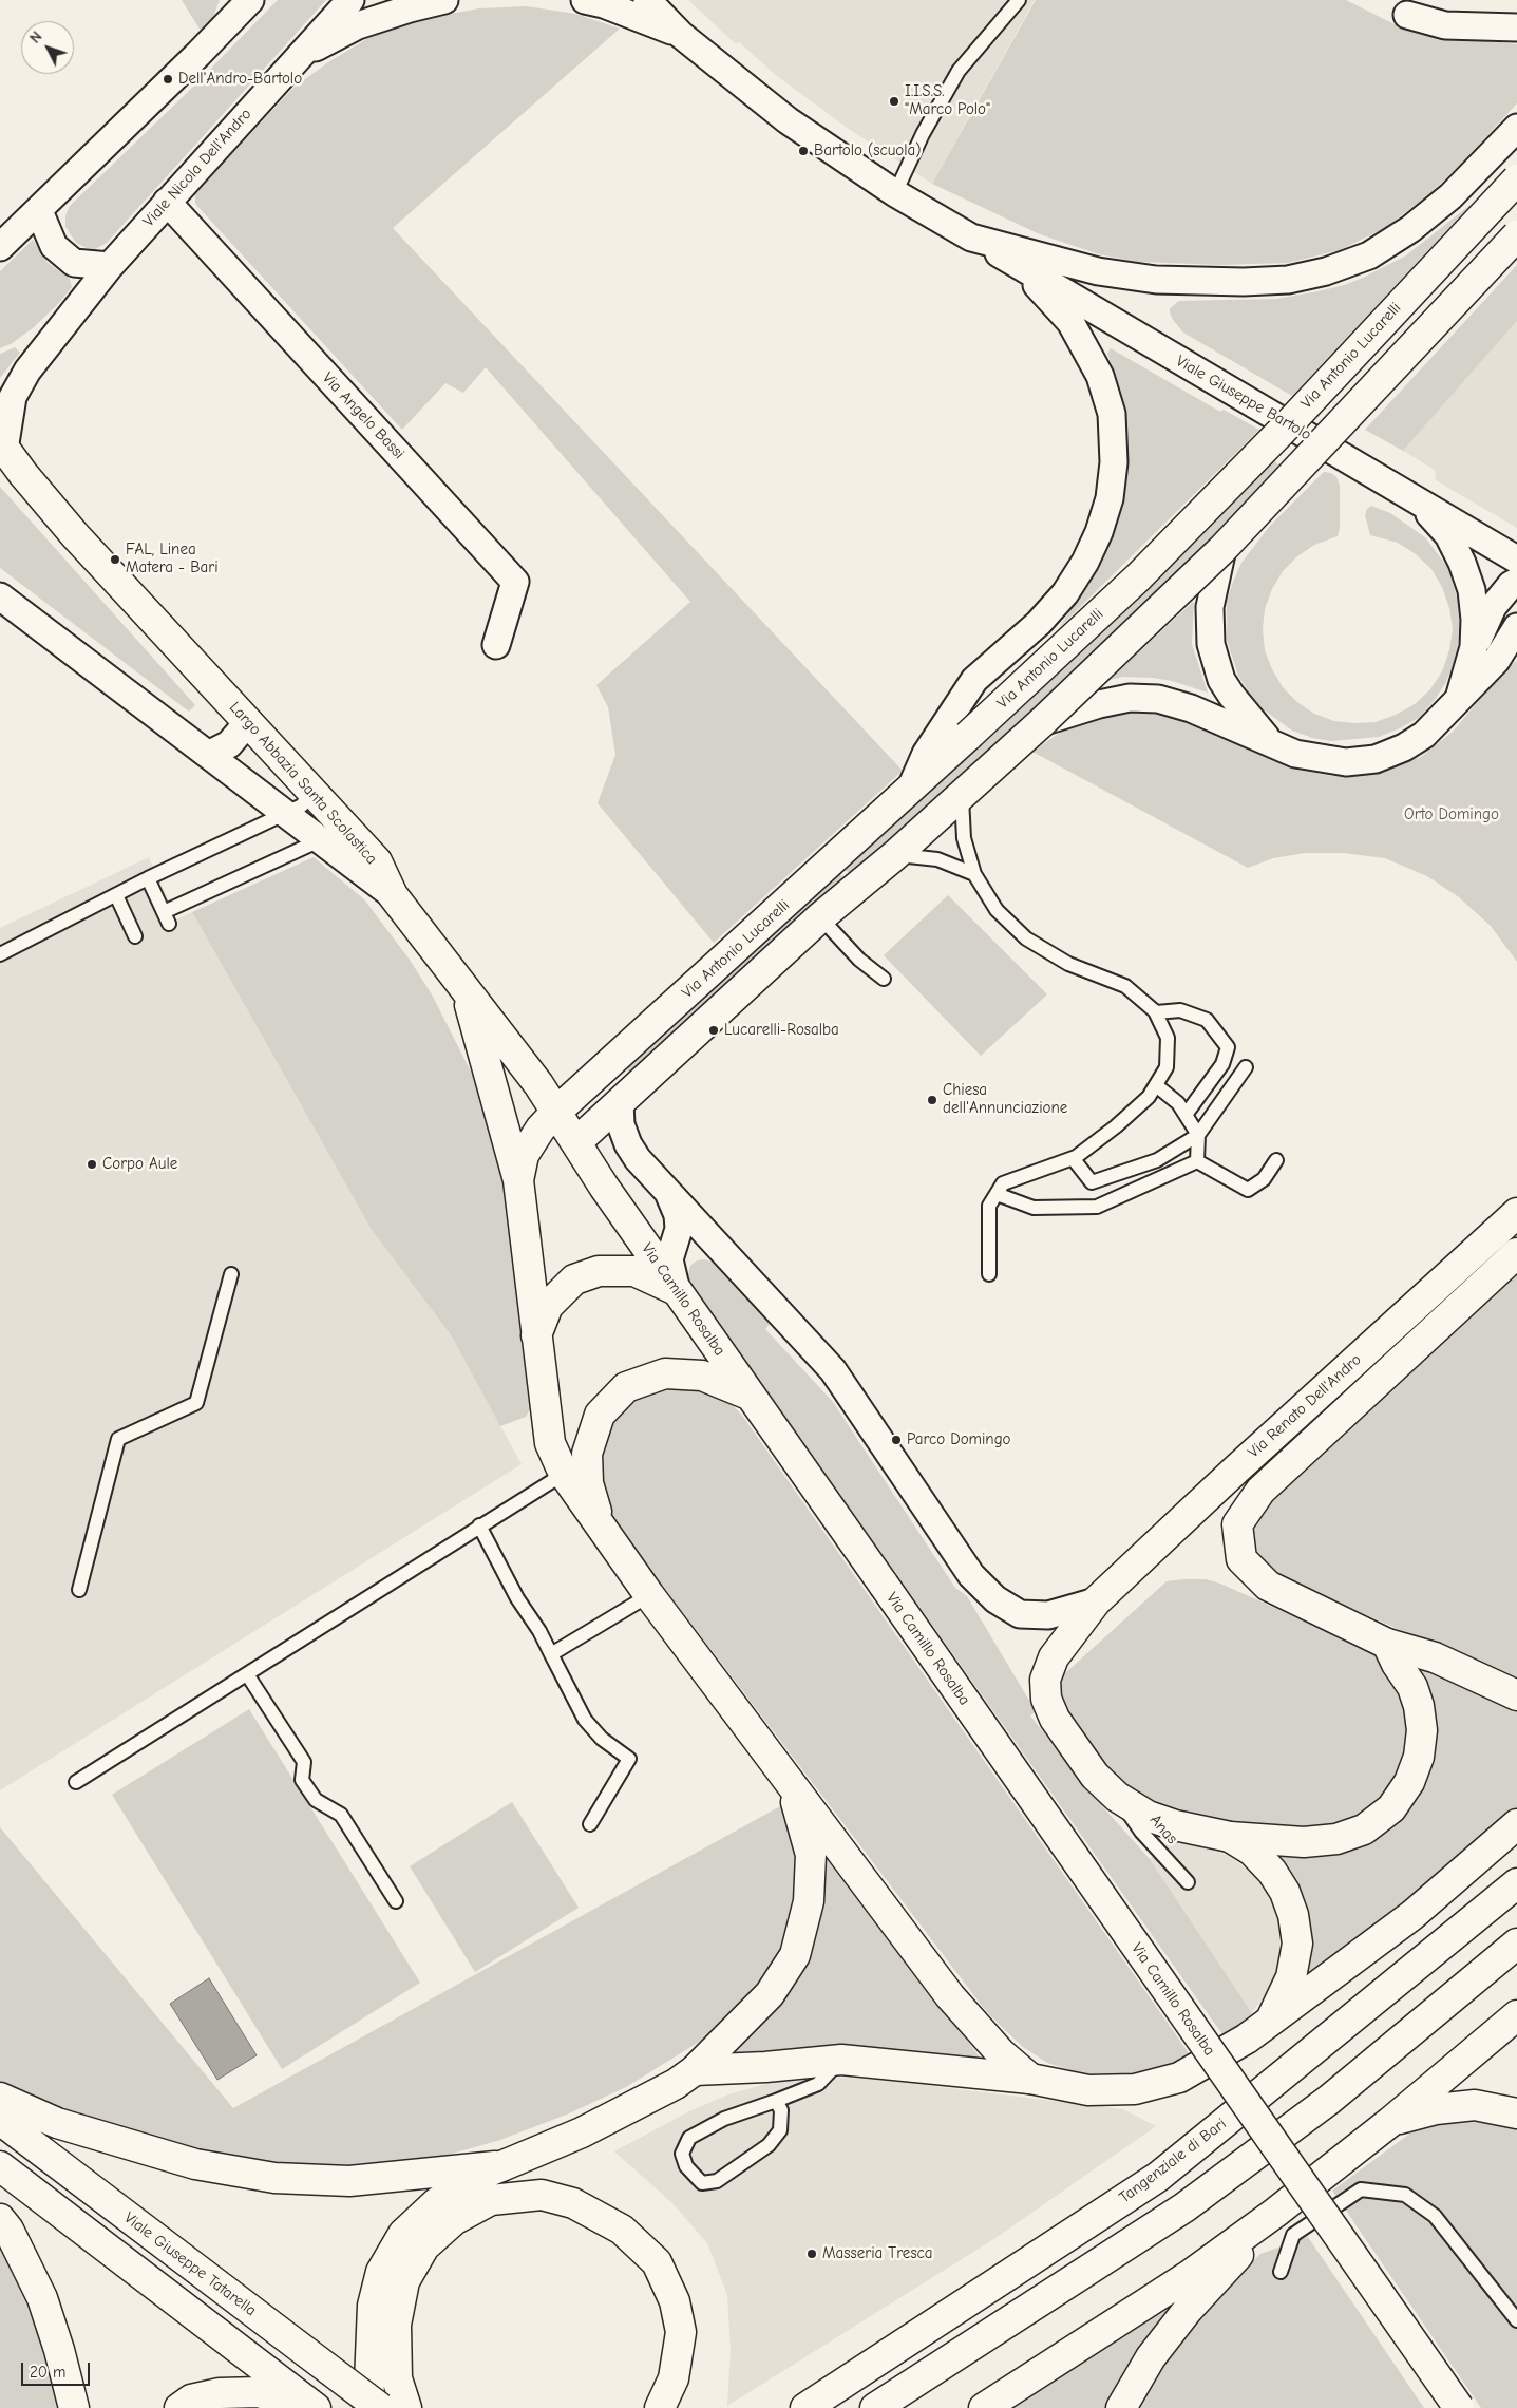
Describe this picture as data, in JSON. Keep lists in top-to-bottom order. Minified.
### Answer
{"streets":{"main road":["Via Antonio Lucarelli","Largo Abbazia Santa Scolastica","Via Camillo Rosalba","Via Renato Dell'Andro","Tangenziale di Bari","Viale Giuseppe Tatarella"],"street":["Viale Nicola Dell'Andro","Viale Giuseppe Bartolo","Via Angelo Bassi"],"lane":["Anas"]},"crossings":[["Viale Nicola Dell'Andro","Via Angelo Bassi"],["Viale Nicola Dell'Andro","Largo Abbazia Santa Scolastica"],["Via Antonio Lucarelli","Via Camillo Rosalba"],["Largo Abbazia Santa Scolastica","Via Camillo Rosalba"],["Via Renato Dell'Andro","Anas"]],"parks":["Orto Domingo"],"places":["Dell'Andro-Bartolo","I.I.S.S. \"Marco Polo\"","Bartolo (scuola)","FAL, Linea Matera - Bari","Lucarelli-Rosalba","Chiesa dell'Annunciazione","Corpo Aule","Parco Domingo","Masseria Tresca"],"scale_bar":"20 m","north":"top left"}
